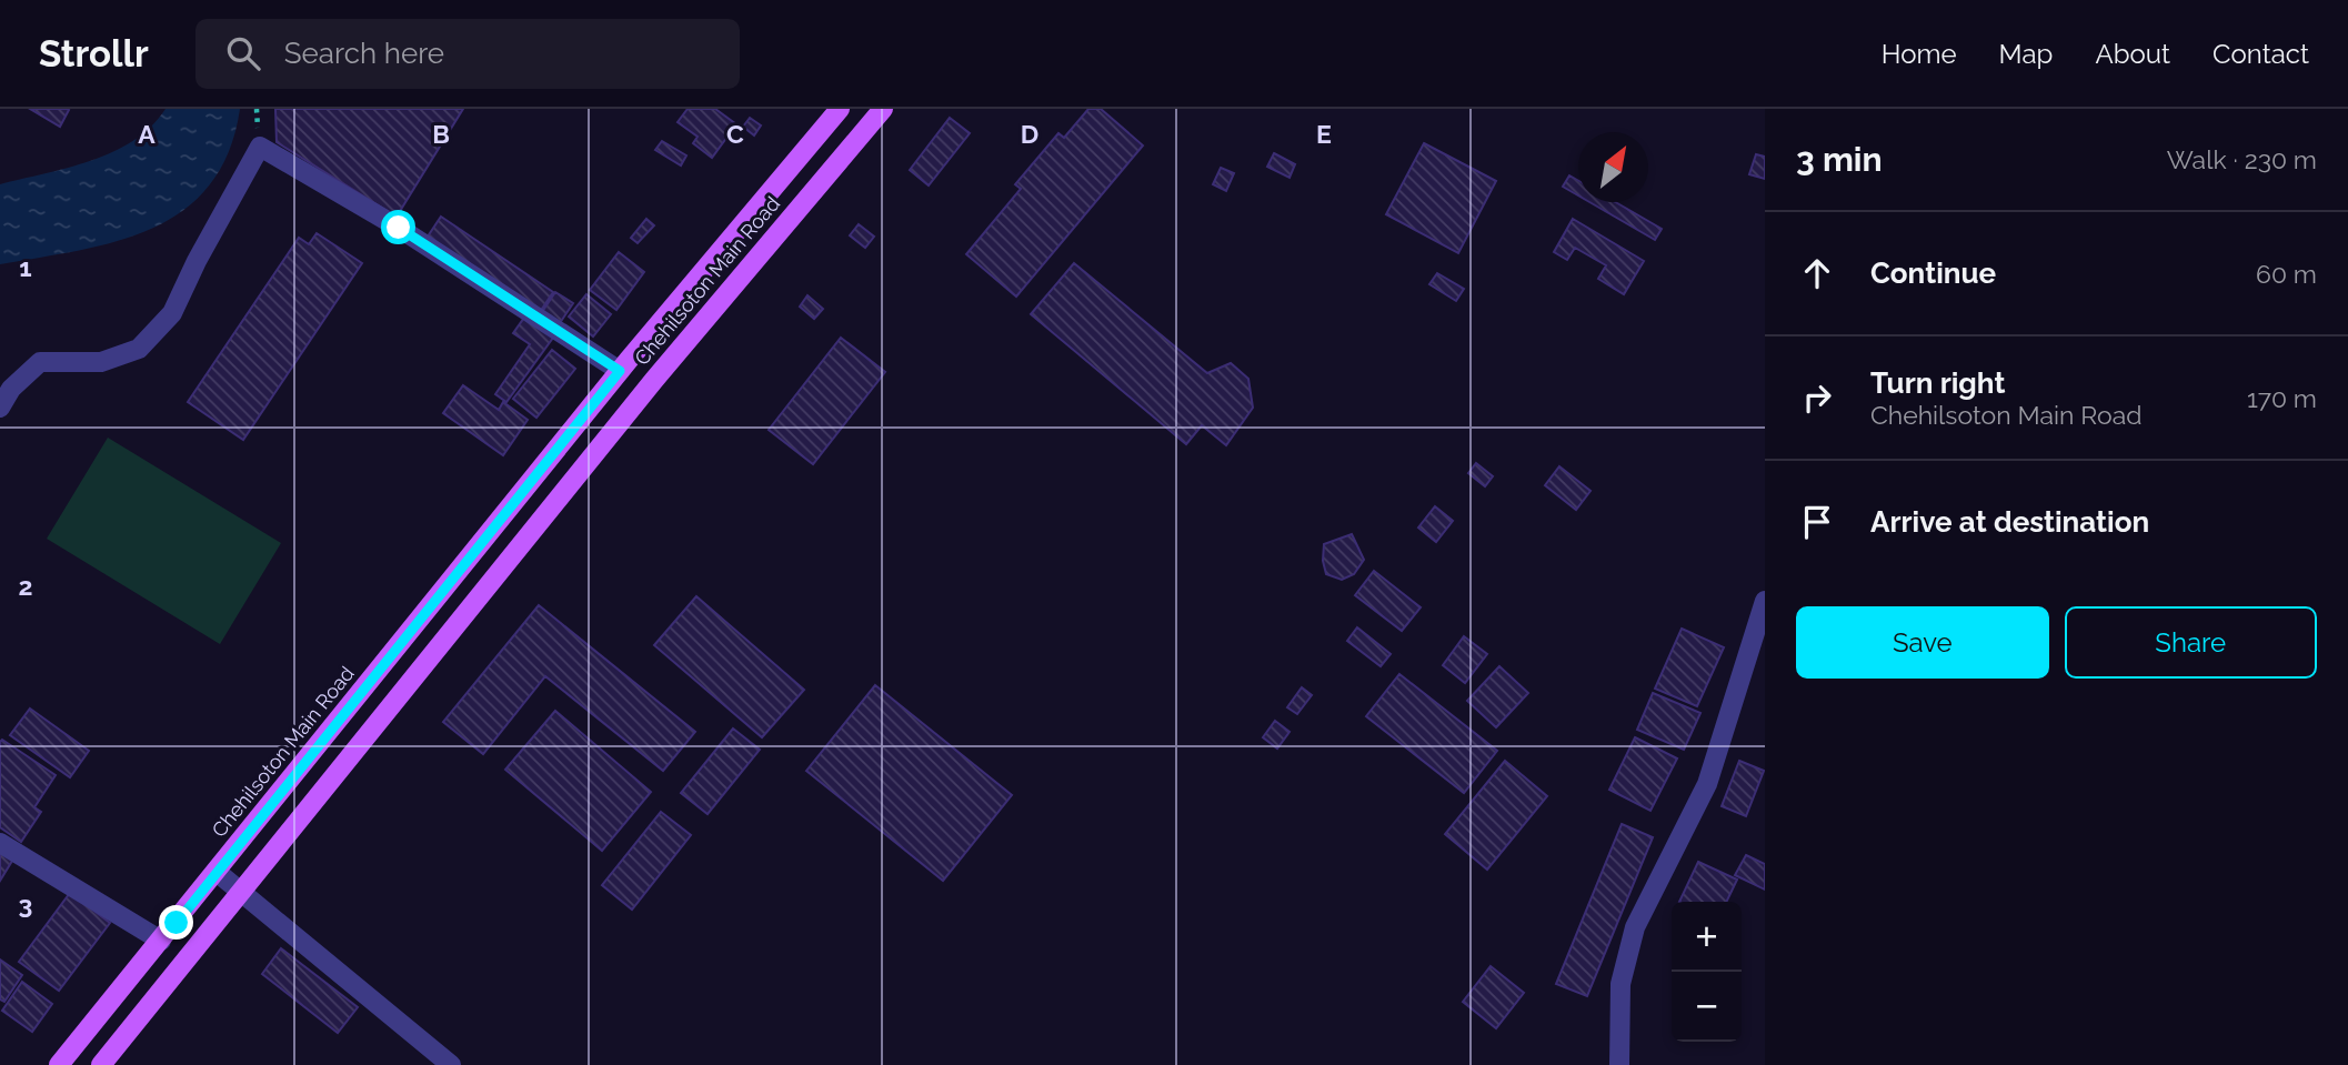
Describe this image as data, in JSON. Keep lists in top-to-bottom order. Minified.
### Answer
{"streets":{"main road":["Chehilsoton Main Road"]},"north":"top right","page":{"header":"Strollr","search":"Search here","nav":["Home","Map","About","Contact"],"heading":["3 min","Walk · 230 m"],"list":[["Continue","60 m"],["Turn right","Chehilsoton Main Road","170 m"],"Arrive at destination"],"buttons":["Save","Share"],"map_buttons":["+","−"]},"grid":{"columns":["A","B","C","D","E"],"rows":["1","2","3"]}}
